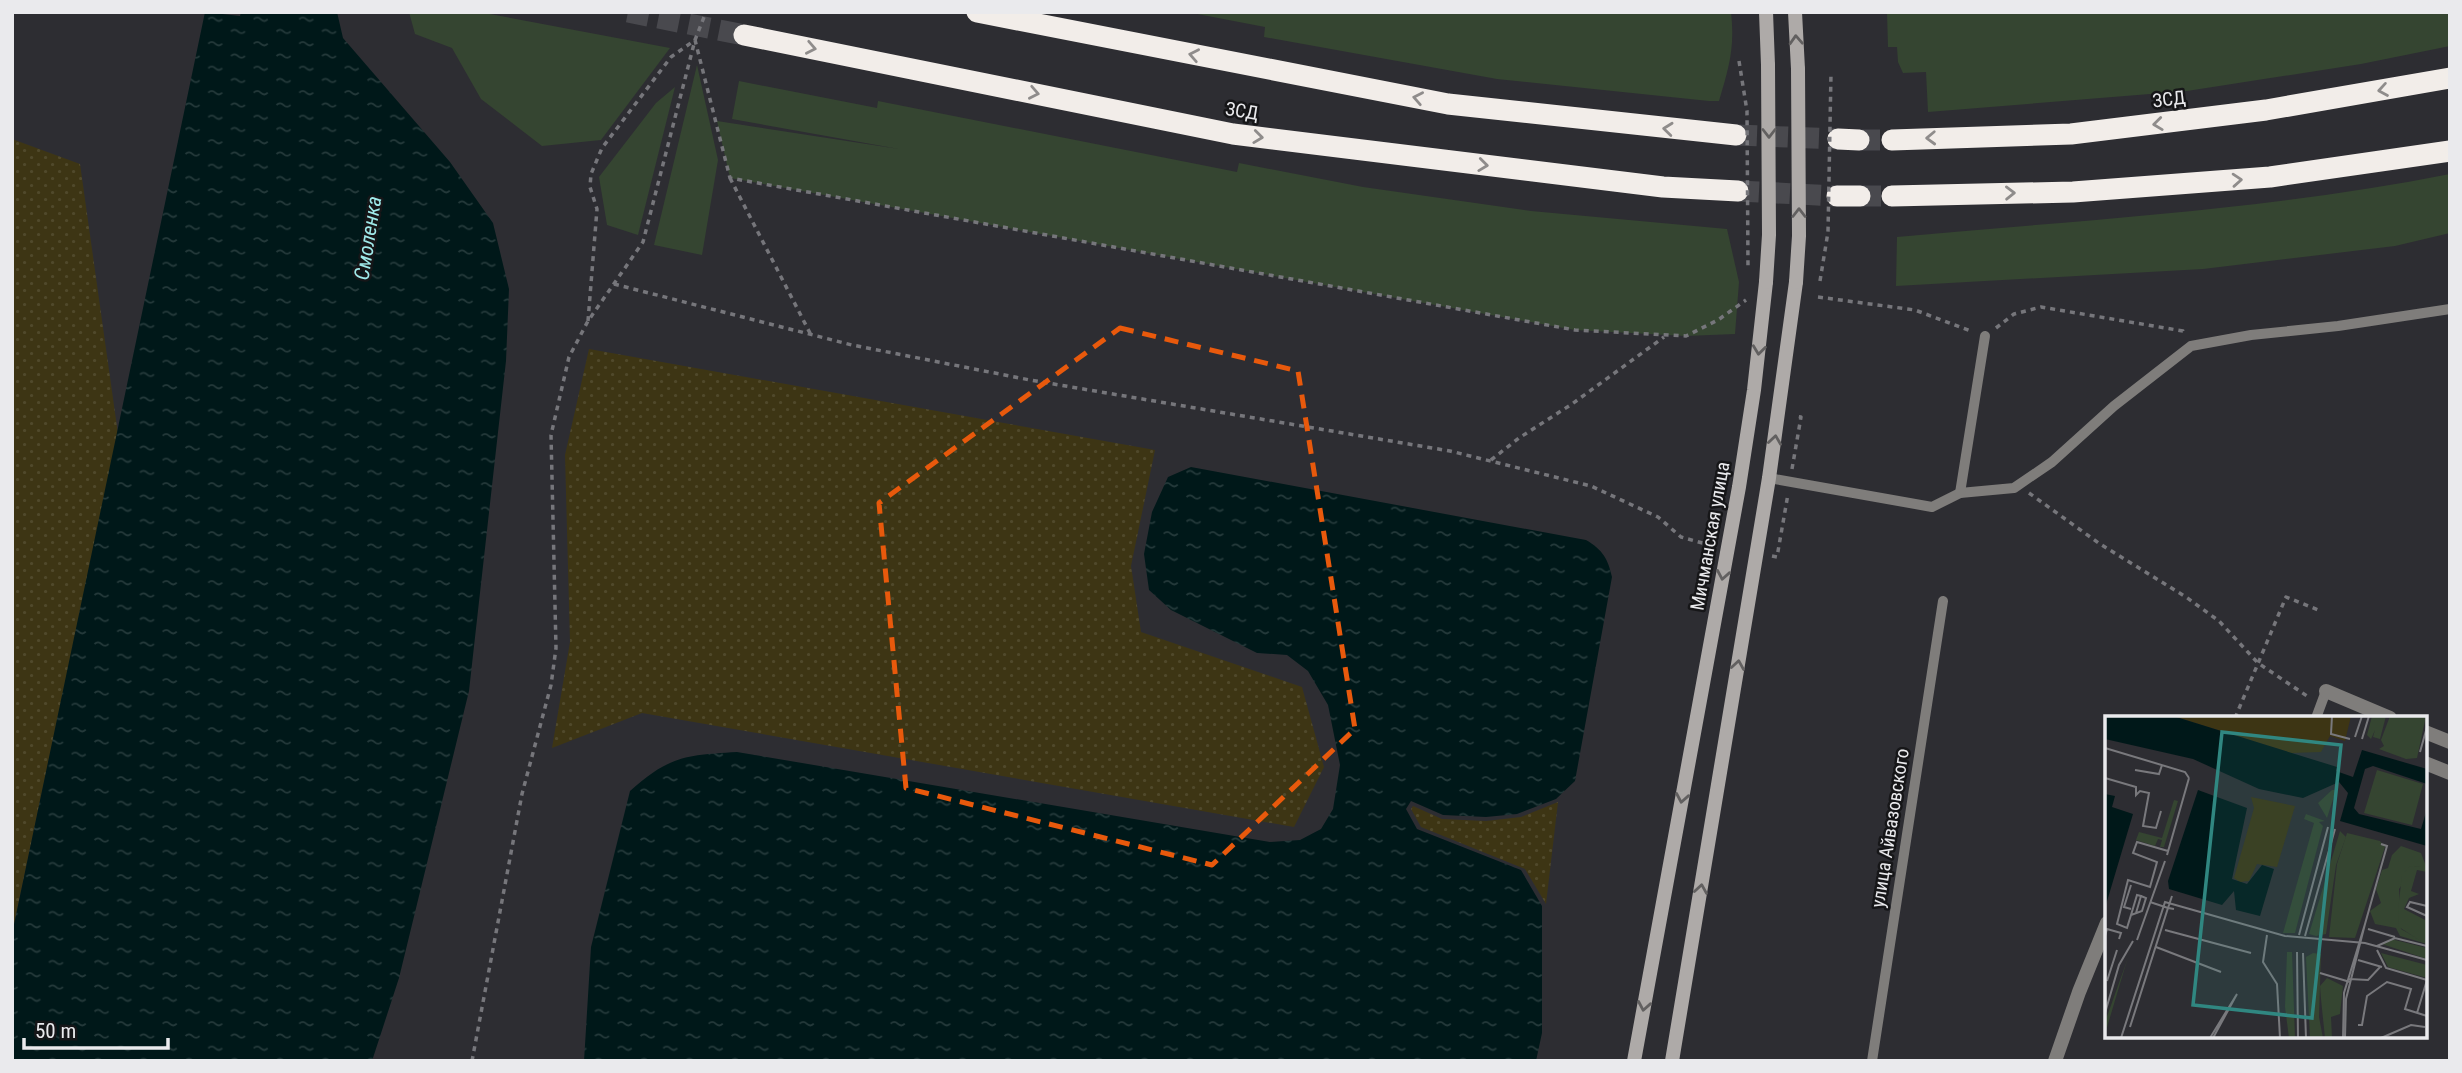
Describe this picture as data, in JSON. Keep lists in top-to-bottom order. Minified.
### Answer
{"streets":{"highway":["ЗСД"],"main road":["Мичманская улица"],"lane":["улица Айвазовского"]},"water":["Смоленка"],"scale_bar":"50 m"}
